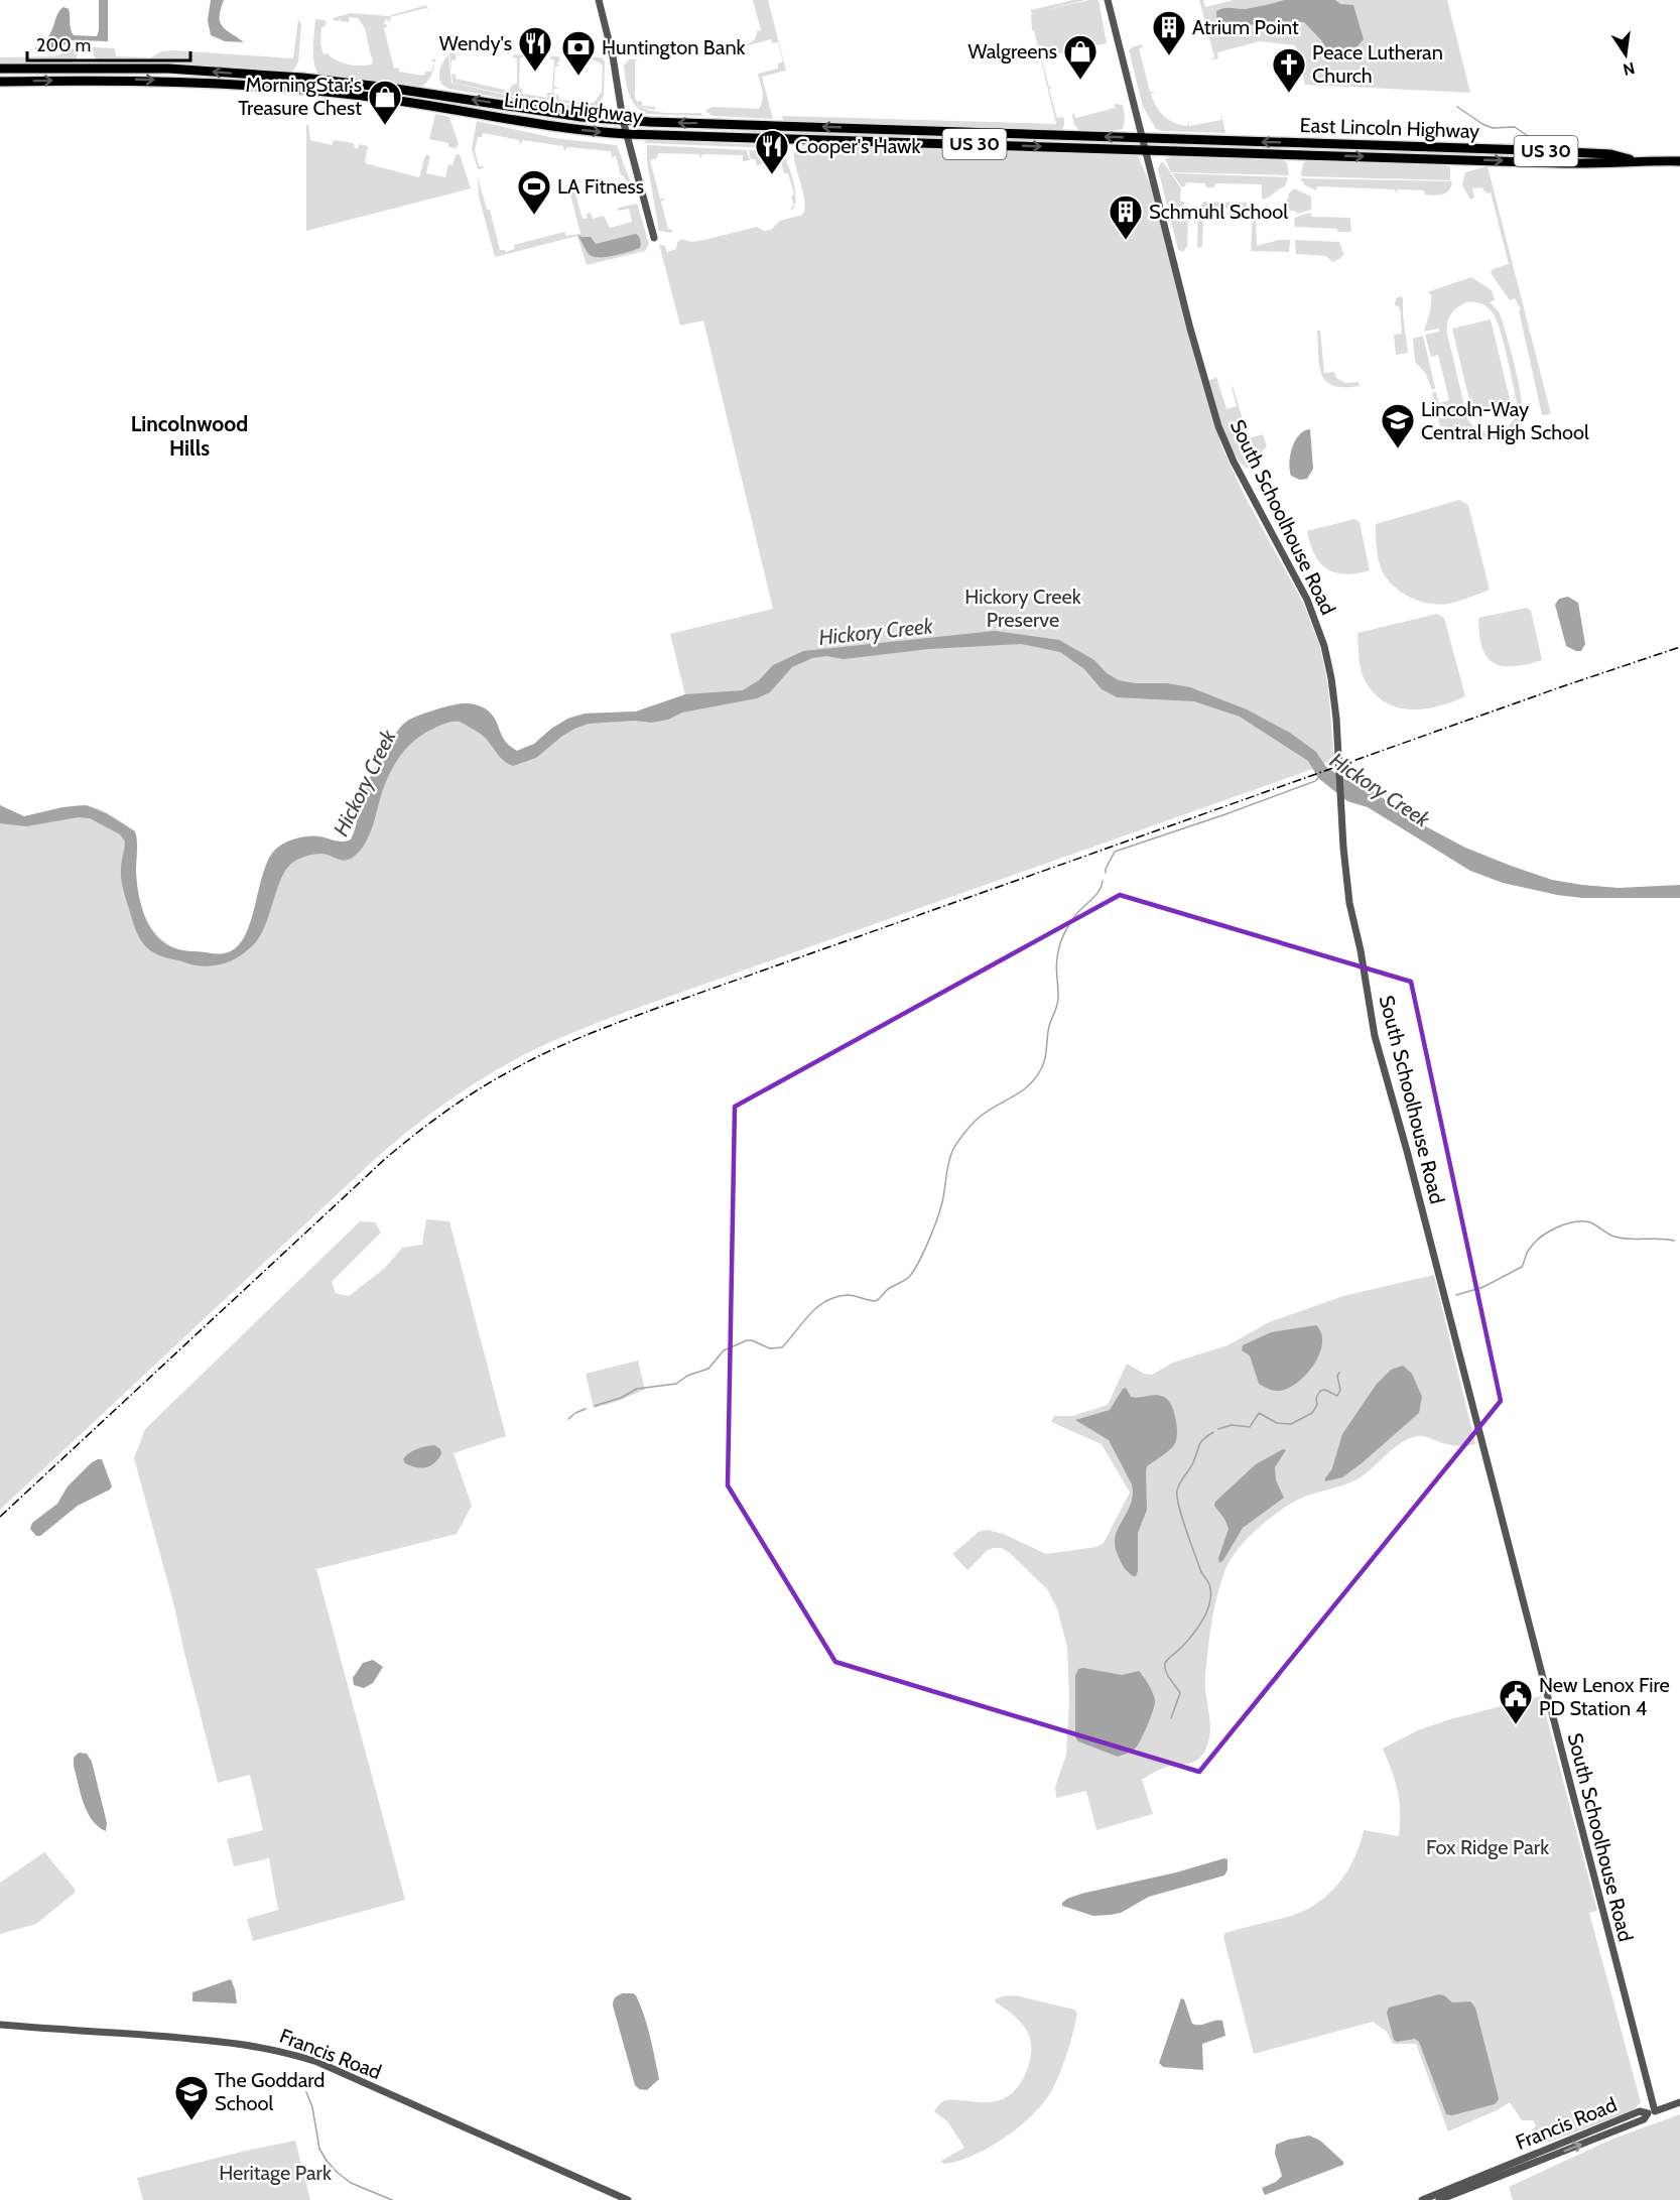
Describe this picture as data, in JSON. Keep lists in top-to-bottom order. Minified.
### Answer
{"streets":{"main road":["Lincoln Highway","East Lincoln Highway","US 30"],"street":["South Schoolhouse Road","Francis Road"]},"crossings":[["Lincoln Highway","East Lincoln Highway"],["Lincoln Highway","South Schoolhouse Road"],["East Lincoln Highway","South Schoolhouse Road"]],"districts":["Lincolnwood Hills"],"water":["Hickory Creek"],"parks":["Hickory Creek Preserve","Fox Ridge Park","Heritage Park"],"places":{"building":["Atrium Point","Schmuhl School"],"restaurant":["Wendy's","Cooper's Hawk"],"bank":["Huntington Bank"],"shop":["Walgreens","MorningStar's Treasure Chest"],"church":["Peace Lutheran Church"],"sports":["LA Fitness"],"school or university":["Lincoln-Way Central High School","The Goddard School"],"public building":["New Lenox Fire PD Station 4"]},"scale_bar":"200 m","north":"bottom"}
